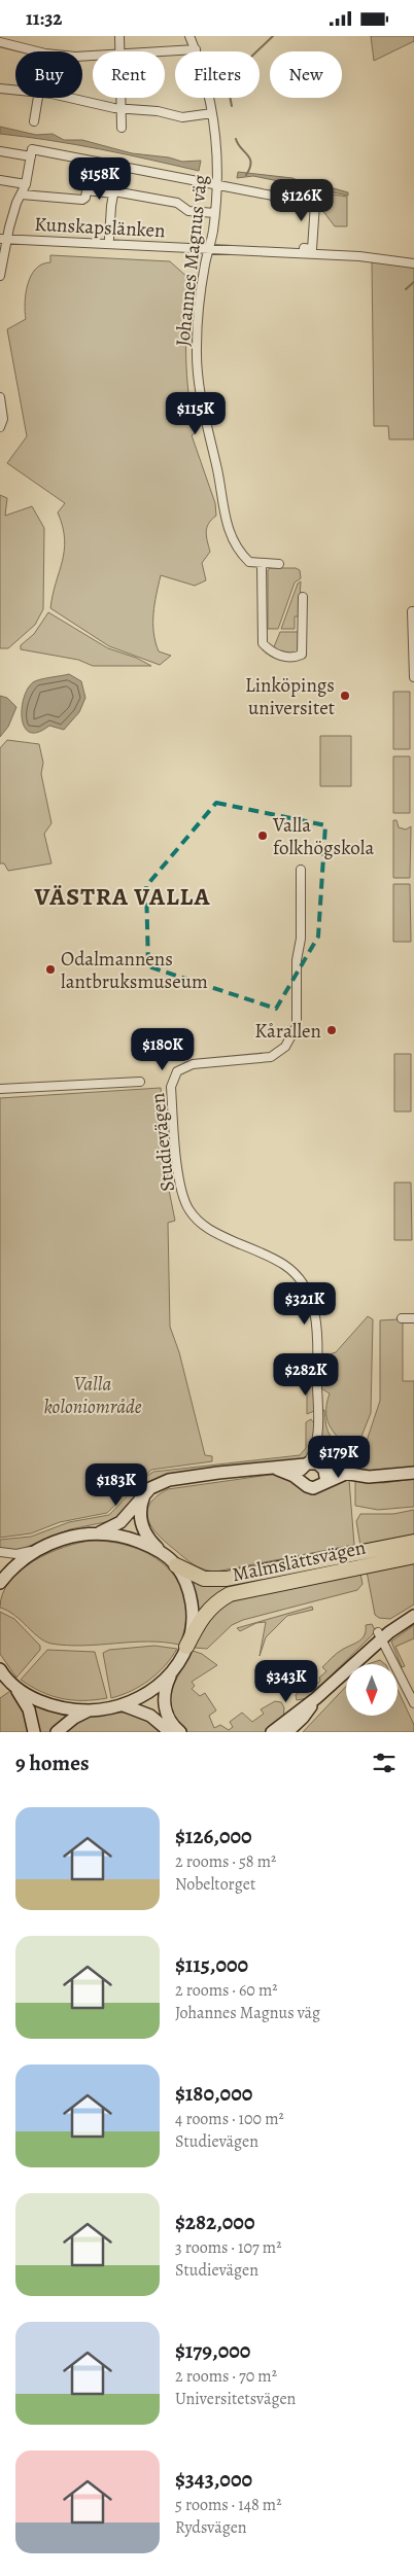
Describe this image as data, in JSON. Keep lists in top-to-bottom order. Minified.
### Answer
{"streets":{"highway":["Malmslättsvägen"],"street":["Kunskapslänken","Johannes Magnus väg","Studievägen"]},"crossings":[["Kunskapslänken","Johannes Magnus väg"]],"districts":["VÄSTRA VALLA"],"parks":["Valla koloniområde"],"places":["Linköpings universitet","Valla folkhögskola","Odalmannens lantbruksmuseum","Kårallen"],"north":"bottom","page":{"status":"11:32","chip":["Buy","Rent","Filters","New"],"price":["$158K","$126K","$115K","$180K","$321K","$282K","$179K","$183K","$343K"],"heading":"9 homes","list":[{"name":"$126,000","note":"2 rooms · 58 m² · Nobeltorget"},{"name":"$115,000","note":"2 rooms · 60 m² · Johannes Magnus väg"},{"name":"$180,000","note":"4 rooms · 100 m² · Studievägen"},{"name":"$282,000","note":"3 rooms · 107 m² · Studievägen"},{"name":"$179,000","note":"2 rooms · 70 m² · Universitetsvägen"},{"name":"$343,000","note":"5 rooms · 148 m² · Rydsvägen"}]}}
